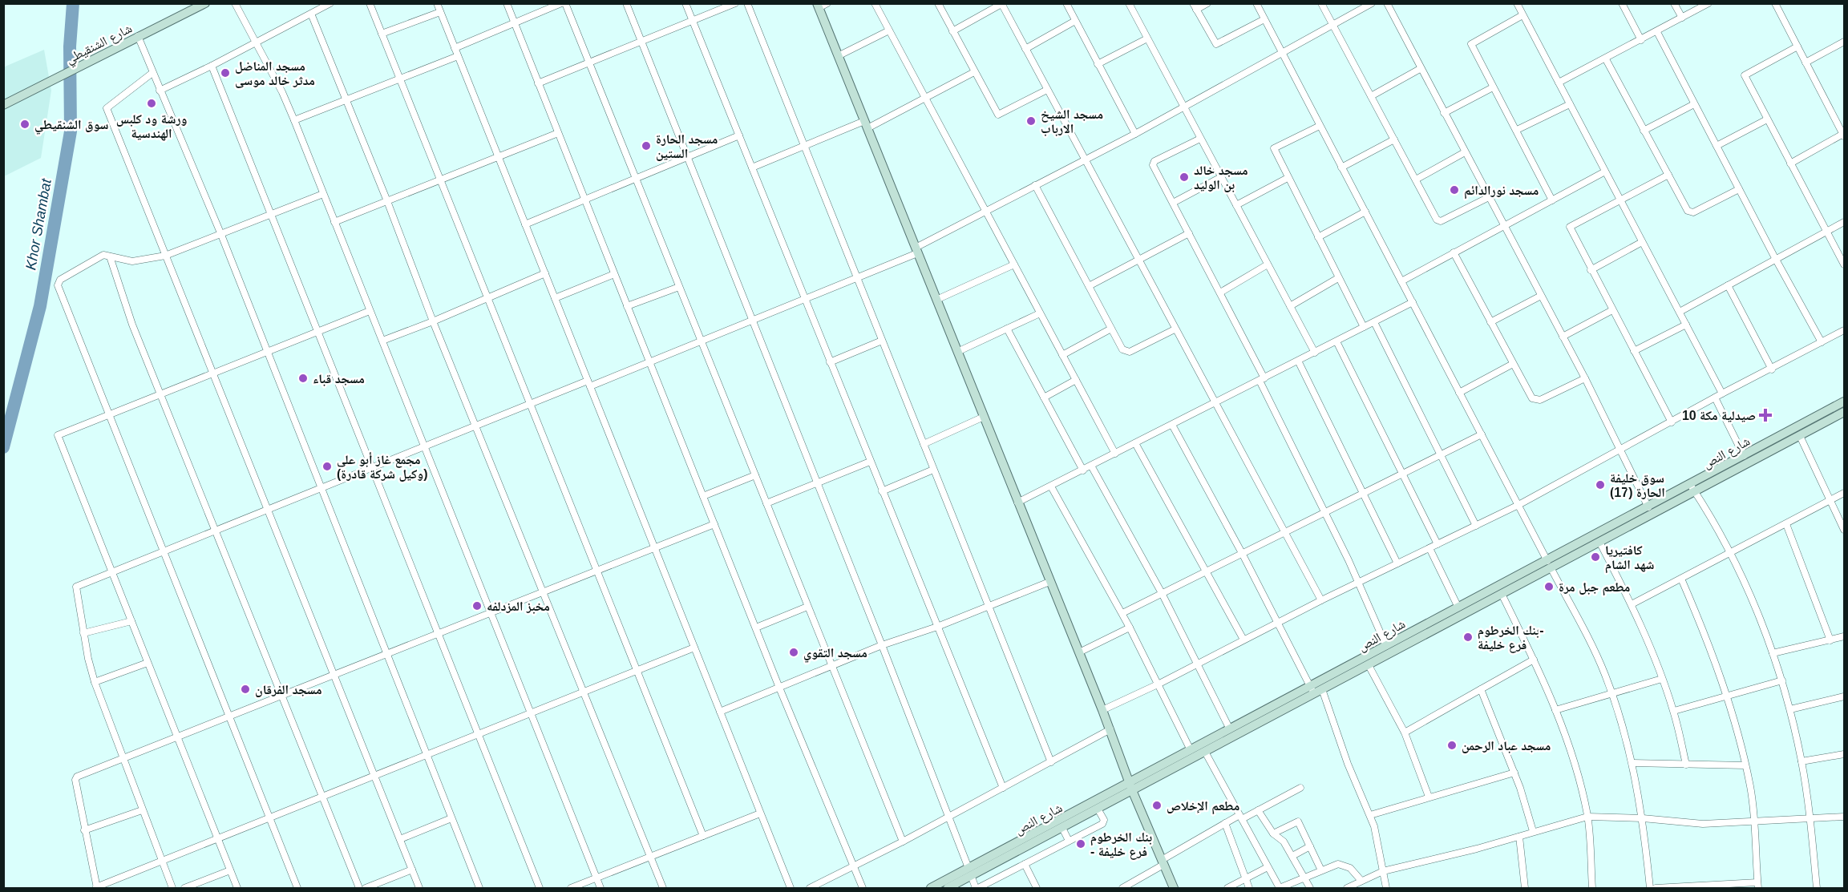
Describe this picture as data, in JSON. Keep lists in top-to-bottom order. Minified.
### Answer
{"streets":{"main road":["شارع الشنقيطي","شارع النص"]},"water":["Khor Shambat"],"places":{"other":["مسجد المناضل مدثر خالد موسى","ورشة ود كلبس الهندسية","مسجد الشيخ الارباب","سوق الشنقيطي","مسجد الحارة الستين","مسجد خالد بن الوليد","مسجد نورالدائم","مسجد قباء","مجمع غاز أبو علي (وكيل شركة قادرة)","سوق خليفة الحارة (17)","كافتيريا شهد الشام","مطعم جبل مرة","مخبز المزدلفه","بنك الخرطوم- فرع خليفة","مسجد التقوي","مسجد الفرقان","مسجد عباد الرحمن","مطعم الإخلاص","بنك الخرطوم - فرع خليفة"],"health":["صيدلية مكة 10"]}}
